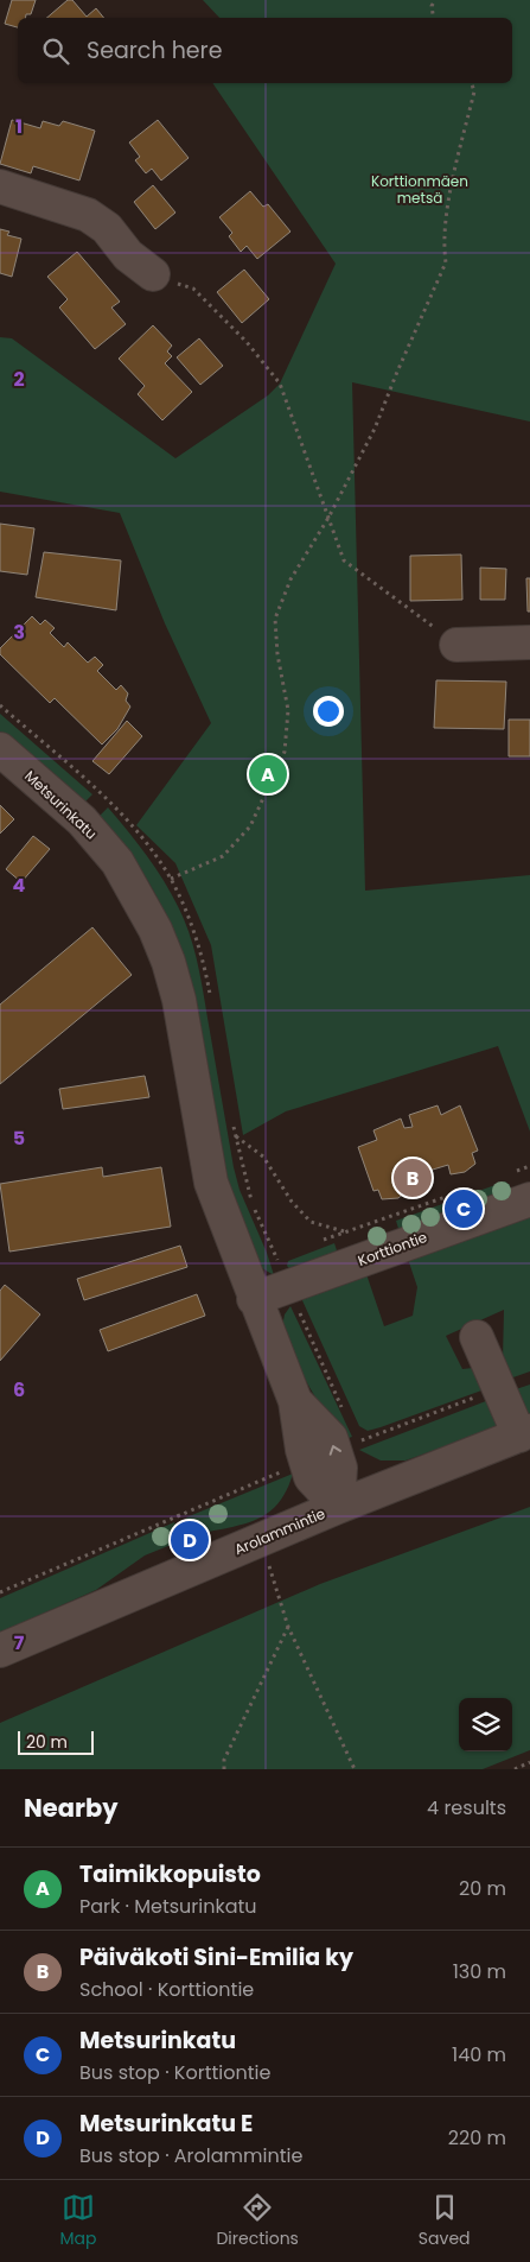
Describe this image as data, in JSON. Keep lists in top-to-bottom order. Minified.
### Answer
{"streets":{"street":["Metsurinkatu","Korttiontie","Arolammintie"]},"crossings":[["Metsurinkatu","Korttiontie"],["Metsurinkatu","Arolammintie"]],"parks":["Korttionmäen metsä"],"scale_bar":"20 m","page":{"search":"Search here","pins":["A","B","C","D"],"scale":"20 m","heading":["Nearby","4 results"],"list":[{"mark":"A","name":"Taimikkopuisto","note":"Park · Metsurinkatu","value":"20 m"},{"mark":"B","name":"Päiväkoti Sini-Emilia ky","note":"School · Korttiontie","value":"130 m"},{"mark":"C","name":"Metsurinkatu","note":"Bus stop · Korttiontie","value":"140 m"},{"mark":"D","name":"Metsurinkatu E","note":"Bus stop · Arolammintie","value":"220 m"}],"nav":["Map","Directions","Saved"]},"grid":{"rows":["1","2","3","4","5","6","7"]}}
